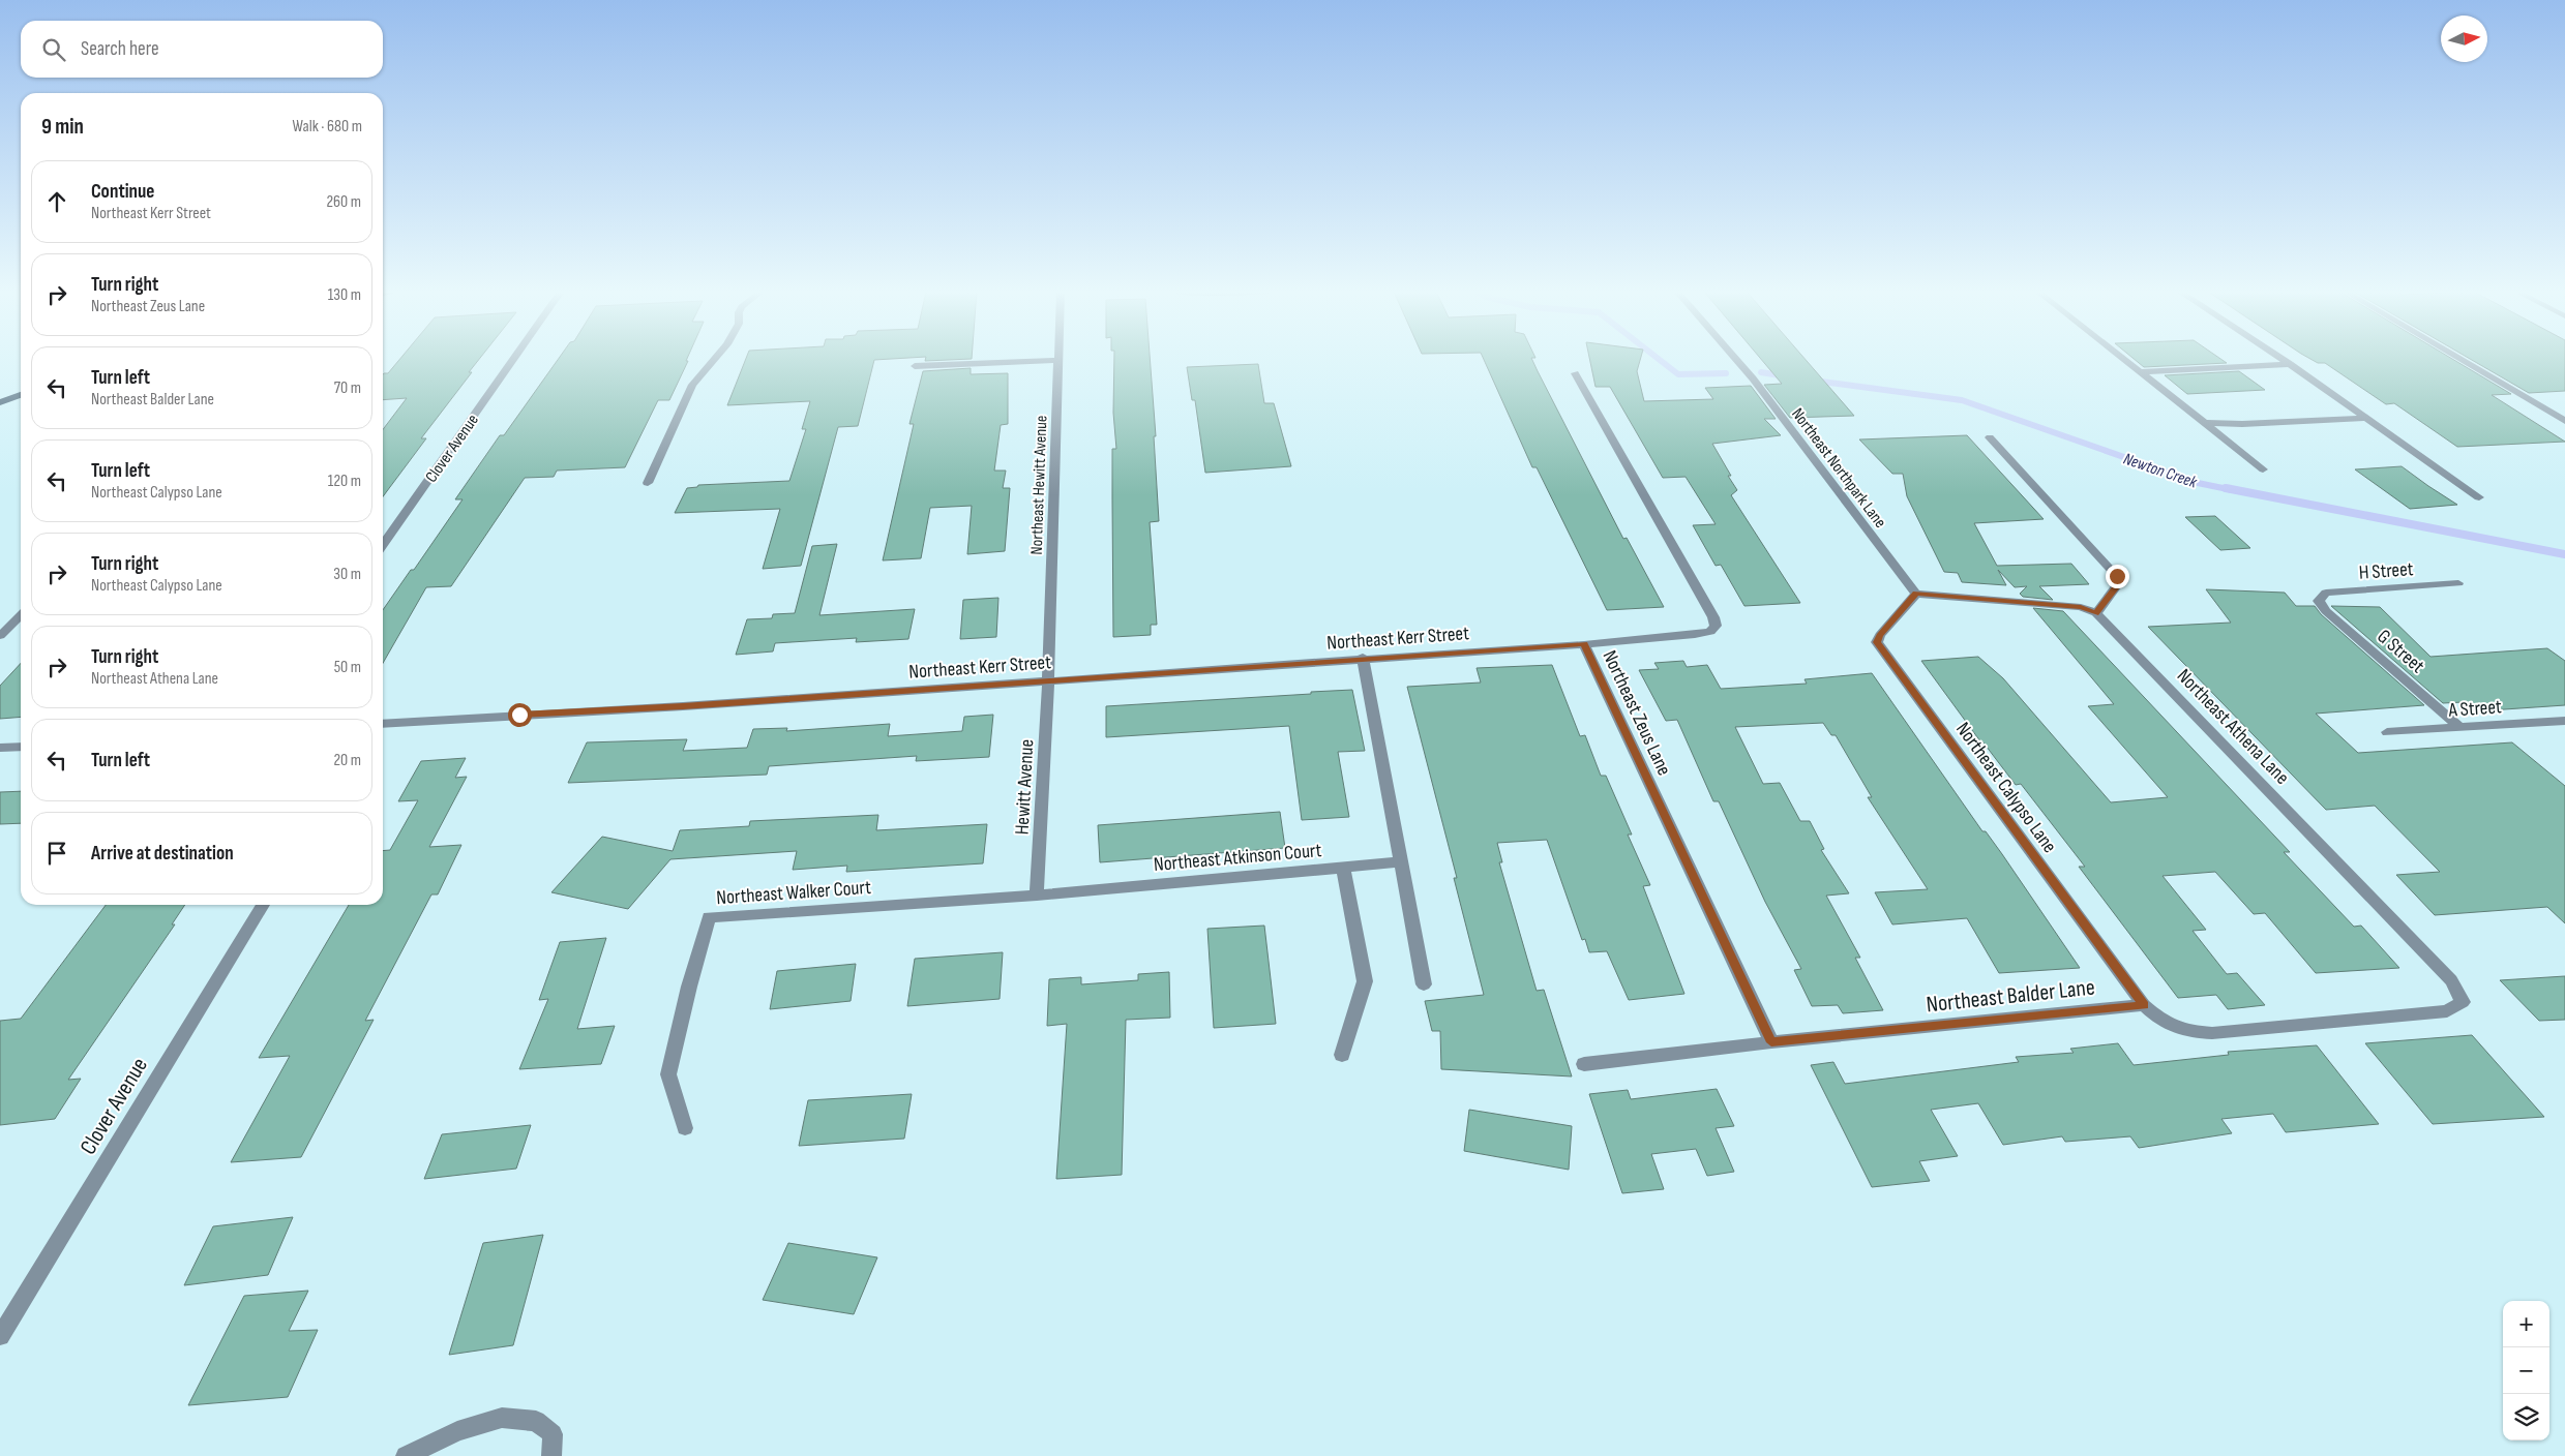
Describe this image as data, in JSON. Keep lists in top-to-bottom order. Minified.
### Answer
{"streets":{"street":["Clover Avenue","Northeast Northpark Lane","Northeast Hewitt Avenue","H Street","Northeast Kerr Street","G Street","A Street","Northeast Zeus Lane","Northeast Athena Lane","Hewitt Avenue","Northeast Calypso Lane","Northeast Atkinson Court","Northeast Walker Court","Northeast Balder Lane"]},"crossings":[["Northeast Northpark Lane","Northeast Calypso Lane"],["Northeast Hewitt Avenue","Northeast Kerr Street"],["Northeast Hewitt Avenue","Hewitt Avenue"],["H Street","G Street"],["Northeast Kerr Street","Northeast Zeus Lane"],["Northeast Kerr Street","Hewitt Avenue"],["G Street","A Street"],["Northeast Zeus Lane","Northeast Balder Lane"],["Northeast Athena Lane","Northeast Calypso Lane"],["Northeast Athena Lane","Northeast Balder Lane"],["Hewitt Avenue","Northeast Atkinson Court"],["Hewitt Avenue","Northeast Walker Court"],["Northeast Calypso Lane","Northeast Balder Lane"],["Northeast Atkinson Court","Northeast Walker Court"]],"water":["Newton Creek"],"north":"right","page":{"search":"Search here","heading":["9 min","Walk · 680 m"],"list":[["Continue","Northeast Kerr Street","260 m"],["Turn right","Northeast Zeus Lane","130 m"],["Turn left","Northeast Balder Lane","70 m"],["Turn left","Northeast Calypso Lane","120 m"],["Turn right","Northeast Calypso Lane","30 m"],["Turn right","Northeast Athena Lane","50 m"],["Turn left","20 m"],"Arrive at destination"],"map_buttons":["+","−"]}}
